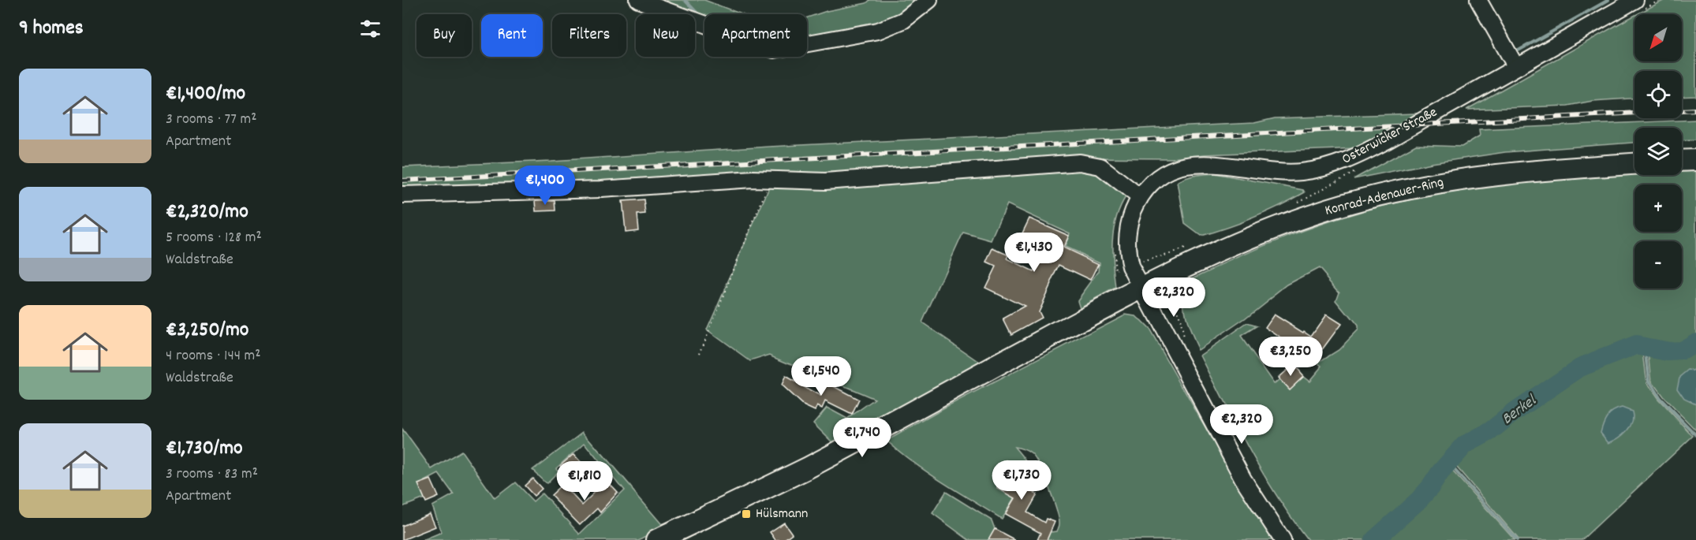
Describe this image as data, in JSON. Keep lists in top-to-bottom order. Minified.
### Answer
{"streets":{"main road":["Konrad-Adenauer-Ring"],"street":["Osterwicker Straße"]},"crossings":[["Osterwicker Straße","Konrad-Adenauer-Ring"]],"water":["Berkel"],"places":{"transit":["Hülsmann"]},"north":"bottom left","page":{"heading":"9 homes","map_buttons":["+","−"],"chip":["Buy","Rent","Filters","New","Apartment"],"list":[{"name":"€1,400/mo","note":"3 rooms · 77 m² · Apartment"},{"name":"€2,320/mo","note":"5 rooms · 128 m² · Waldstraße"},{"name":"€3,250/mo","note":"4 rooms · 144 m² · Waldstraße"},{"name":"€1,730/mo","note":"3 rooms · 83 m² · Apartment"}],"price":["€1,400","€1,430","€2,320","€3,250","€1,540","€2,320","€1,740","€1,730","€1,810"]}}
